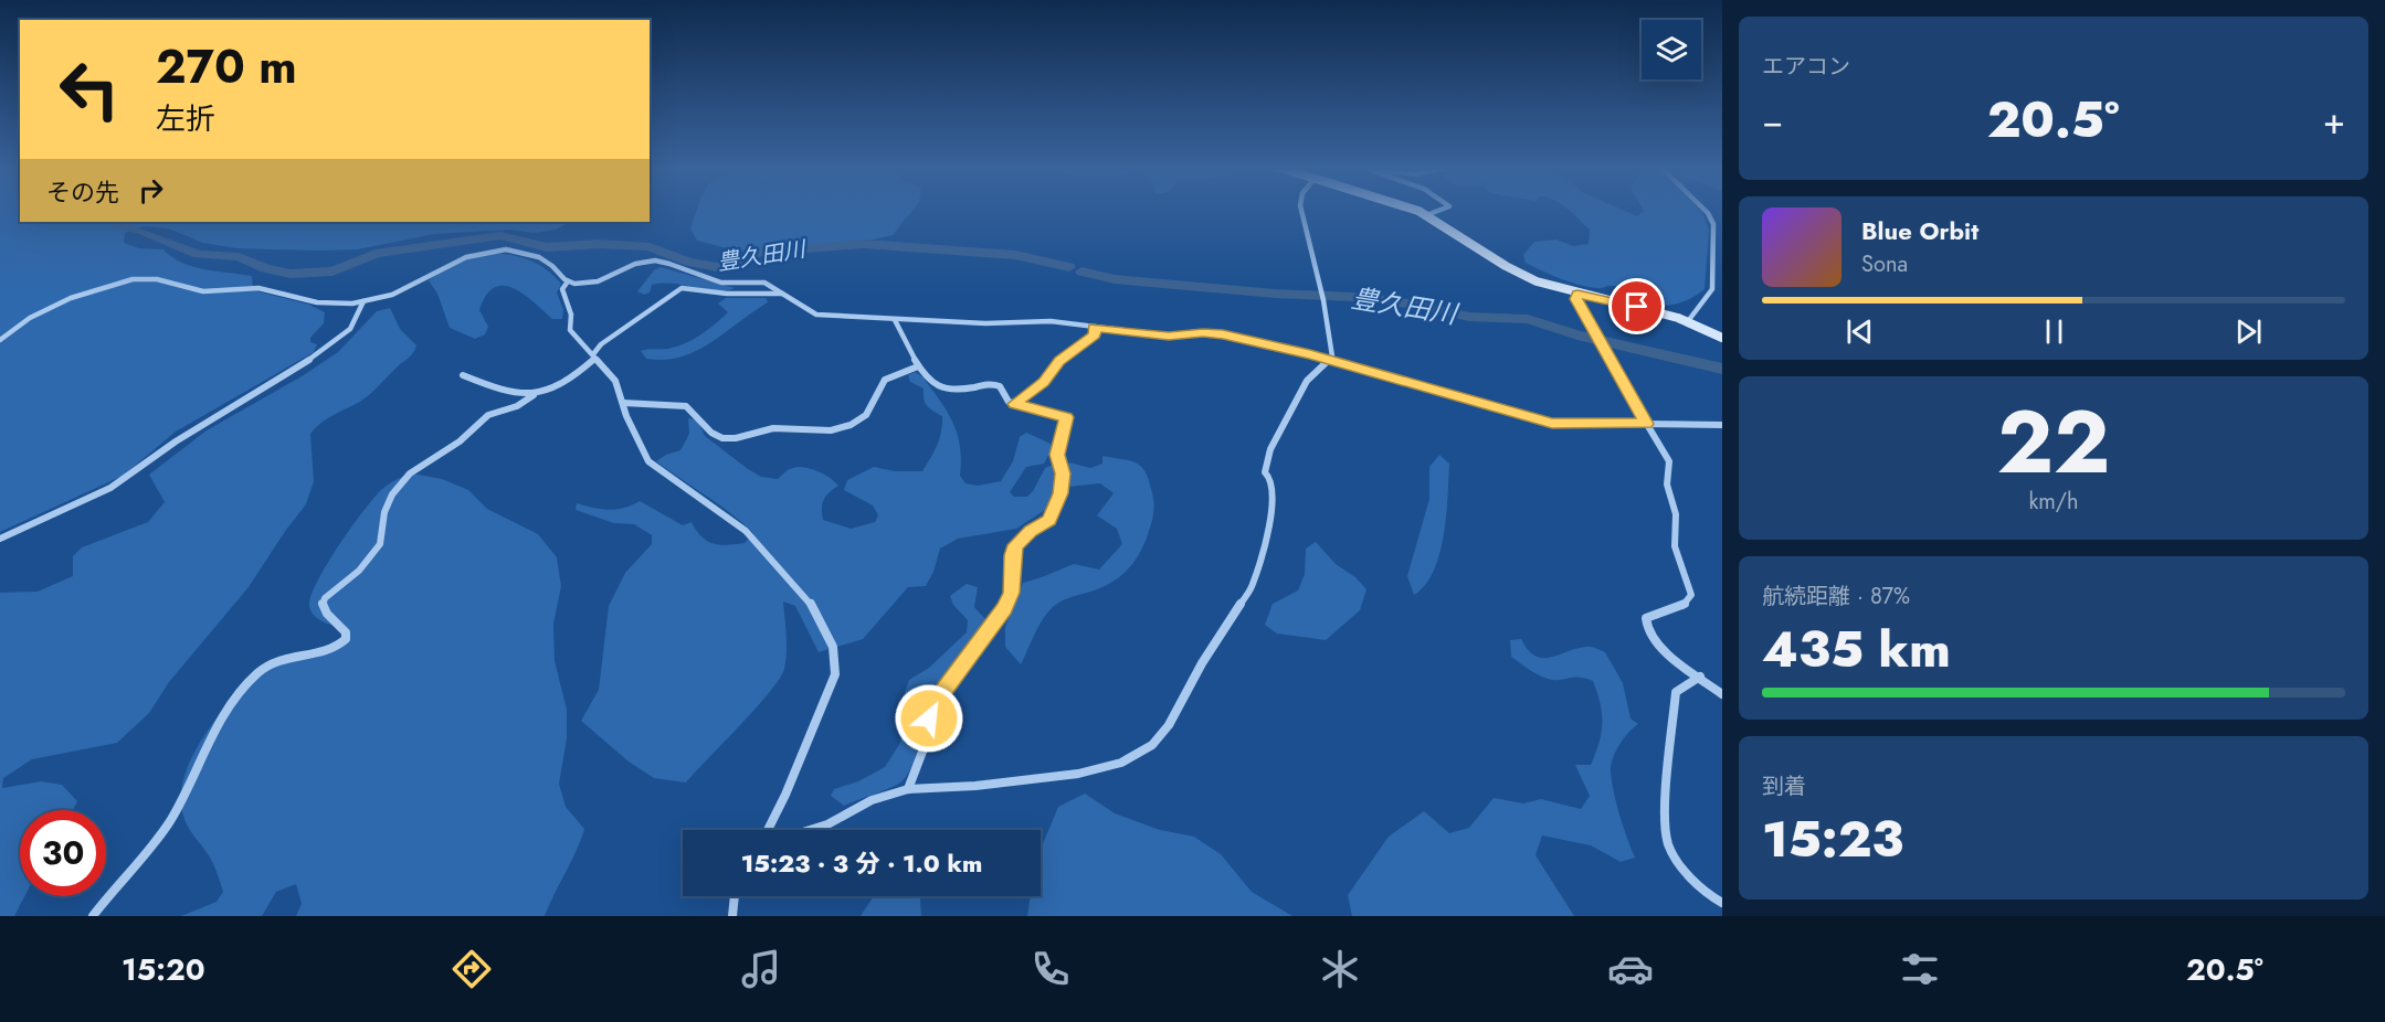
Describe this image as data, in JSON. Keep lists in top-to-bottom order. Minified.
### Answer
{"water":["豊久田川"],"page":{"tile":["エアコン",["22","km/h"],["航続距離 · 87%","435 km"],["到着","15:23"]],"turn":["270 m","左折"],"heat":["−","20.5°","+"],"then":"その先","song":["Blue Orbit","Sona"],"limit":"30","trip":"15:23 · 3 分 · 1.0 km","tabs":["15:20","20.5°"]}}
